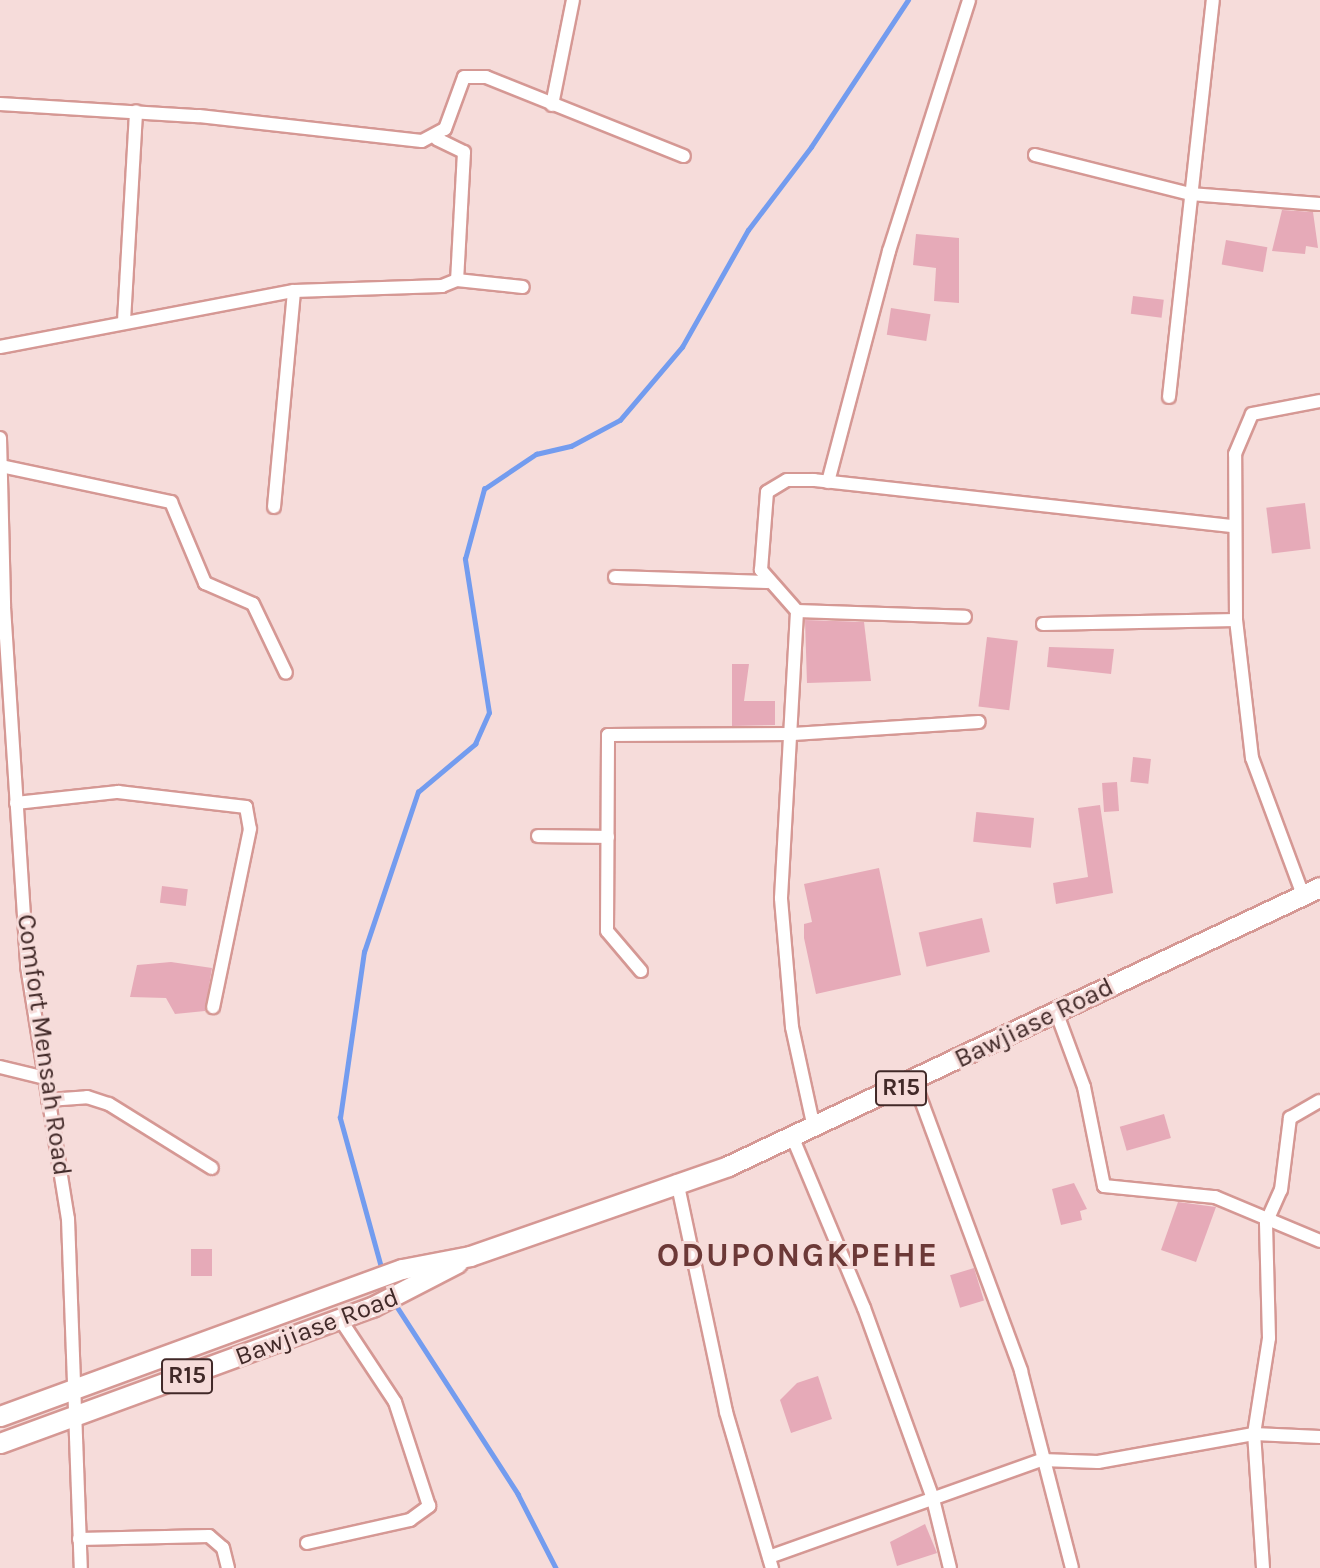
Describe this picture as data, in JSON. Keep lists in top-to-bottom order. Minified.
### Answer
{"streets":{"main road":["Bawjiase Road","R15"],"street":["Comfort Mensah Road"]},"crossings":[["Bawjiase Road","Comfort Mensah Road"]],"districts":["ODUPONGKPEHE"]}
